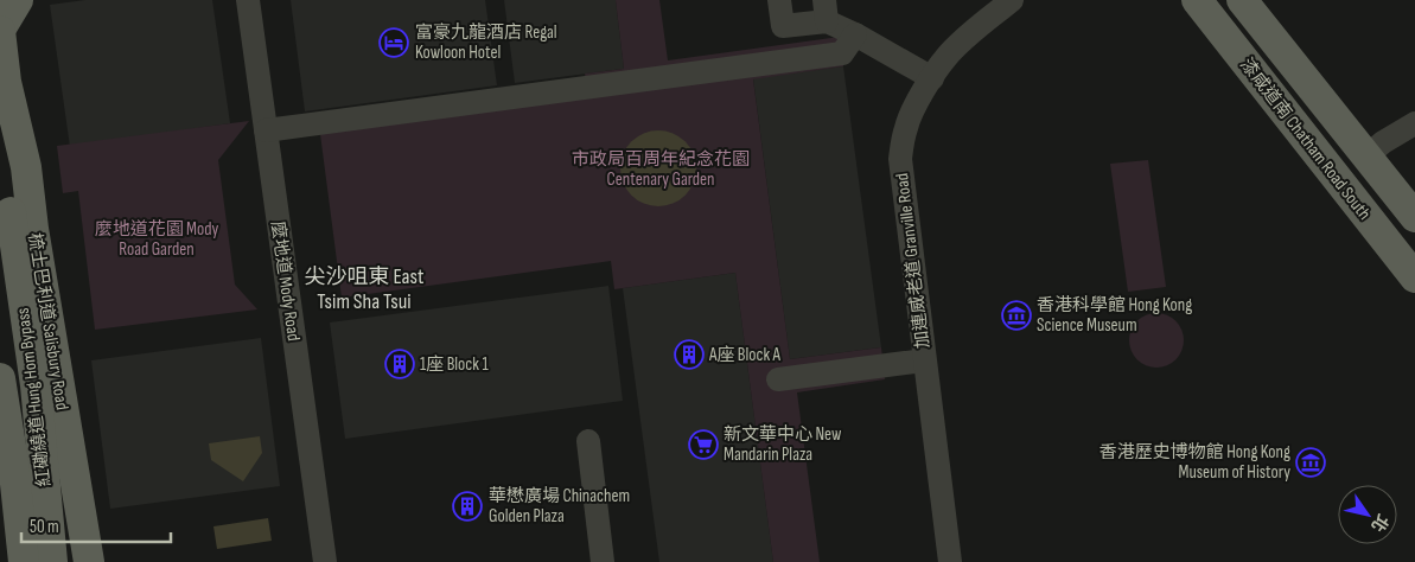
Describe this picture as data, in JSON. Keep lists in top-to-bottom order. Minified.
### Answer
{"streets":{"main road":["漆咸道南 Chatham Road South","梳士巴利道 Salisbury Road","紅磡繞道 Hung Hom Bypass"],"street":["加連威老道 Granville Road","麼地道 Mody Road"]},"crossings":[["梳士巴利道 Salisbury Road","紅磡繞道 Hung Hom Bypass"]],"districts":["尖沙咀東 East Tsim Sha Tsui"],"parks":["市政局百周年紀念花園 Centenary Garden","麼地道花園 Mody Road Garden"],"places":{"hotel":["富豪九龍酒店 Regal Kowloon Hotel"],"museum":["香港科學館 Hong Kong Science Museum","香港歷史博物館 Hong Kong Museum of History"],"building":["A座 Block A","1座 Block 1","華懋廣場 Chinachem Golden Plaza"],"supermarket":["新文華中心 New Mandarin Plaza"]},"scale_bar":"50 m","north":"bottom right"}
